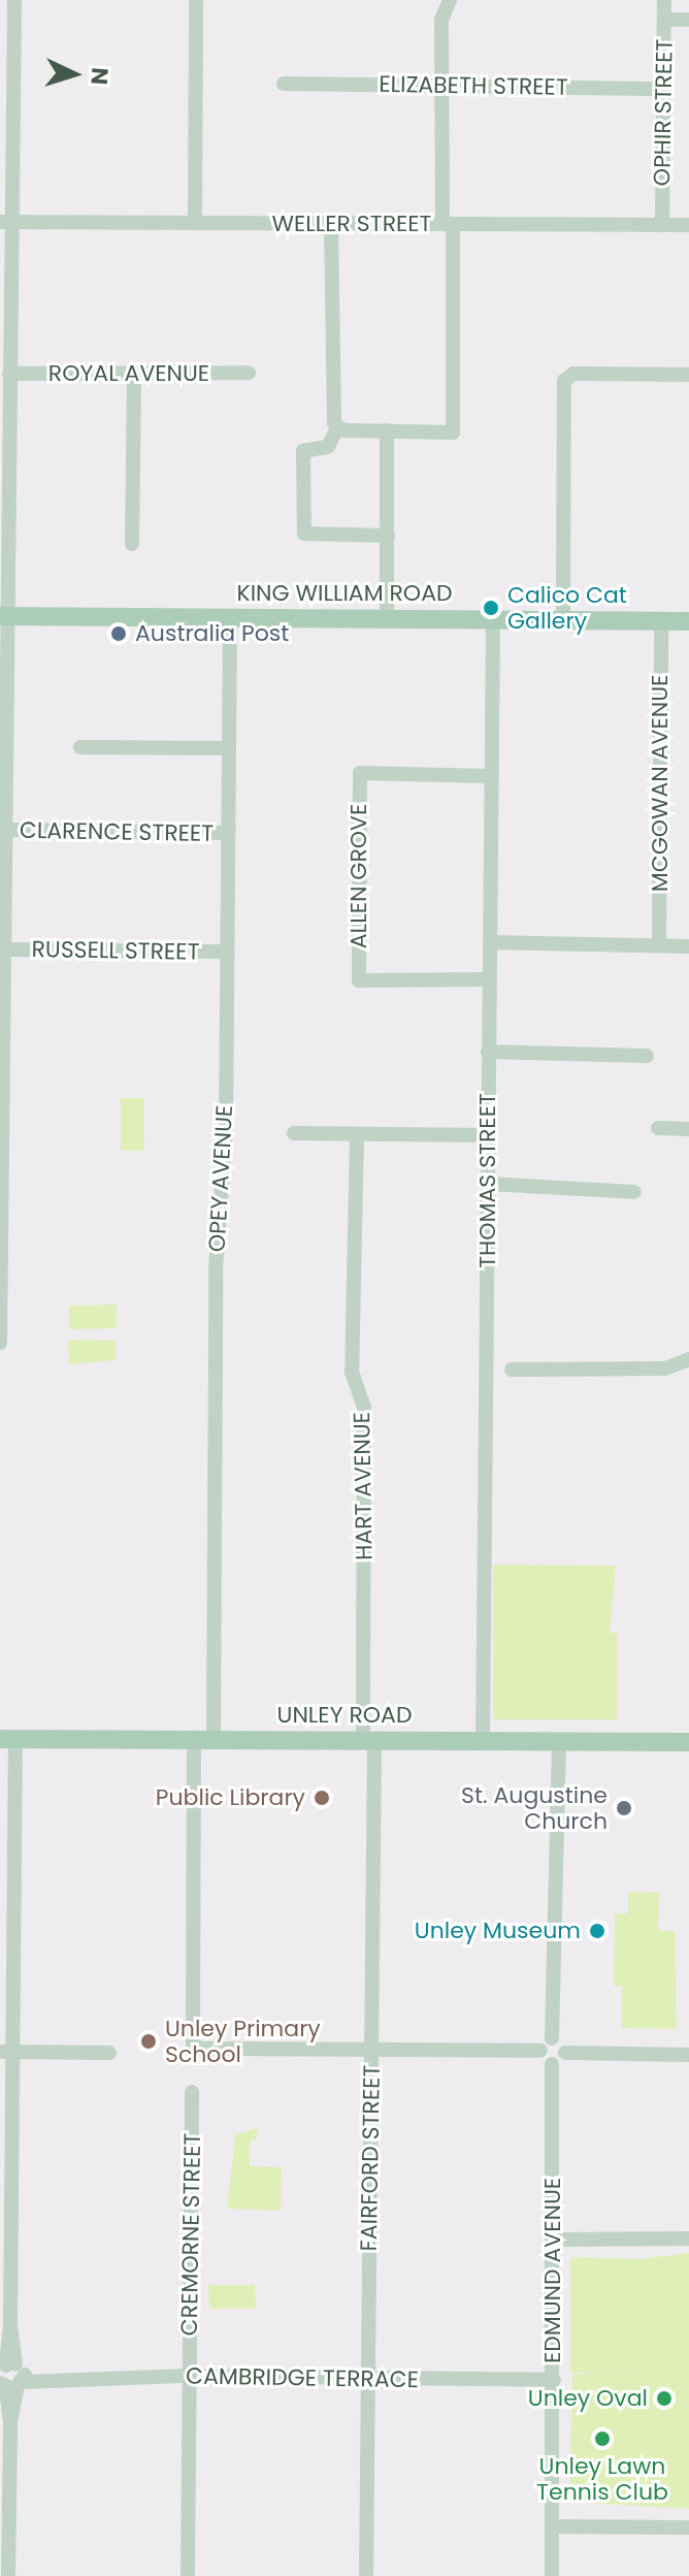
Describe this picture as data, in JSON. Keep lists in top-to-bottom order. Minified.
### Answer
{"streets":{"main road":["KING WILLIAM ROAD","UNLEY ROAD"],"street":["ELIZABETH STREET","OPHIR STREET","WELLER STREET","ROYAL AVENUE","MCGOWAN AVENUE","CLARENCE STREET","ALLEN GROVE","RUSSELL STREET","OPEY AVENUE","THOMAS STREET","HART AVENUE","FAIRFORD STREET","CREMORNE STREET","EDMUND AVENUE","CAMBRIDGE TERRACE"]},"crossings":[["ELIZABETH STREET","OPHIR STREET"],["OPHIR STREET","WELLER STREET"],["KING WILLIAM ROAD","MCGOWAN AVENUE"],["KING WILLIAM ROAD","OPEY AVENUE"],["KING WILLIAM ROAD","THOMAS STREET"],["CLARENCE STREET","OPEY AVENUE"],["ALLEN GROVE","THOMAS STREET"],["RUSSELL STREET","OPEY AVENUE"],["OPEY AVENUE","UNLEY ROAD"],["THOMAS STREET","UNLEY ROAD"],["HART AVENUE","UNLEY ROAD"],["HART AVENUE","FAIRFORD STREET"],["UNLEY ROAD","FAIRFORD STREET"],["FAIRFORD STREET","CAMBRIDGE TERRACE"],["CREMORNE STREET","CAMBRIDGE TERRACE"],["EDMUND AVENUE","CAMBRIDGE TERRACE"]],"places":["Calico Cat Gallery","Australia Post","Public Library","St. Augustine Church","Unley Museum","Unley Primary School","Unley Oval","Unley Lawn Tennis Club"],"north":"right"}
